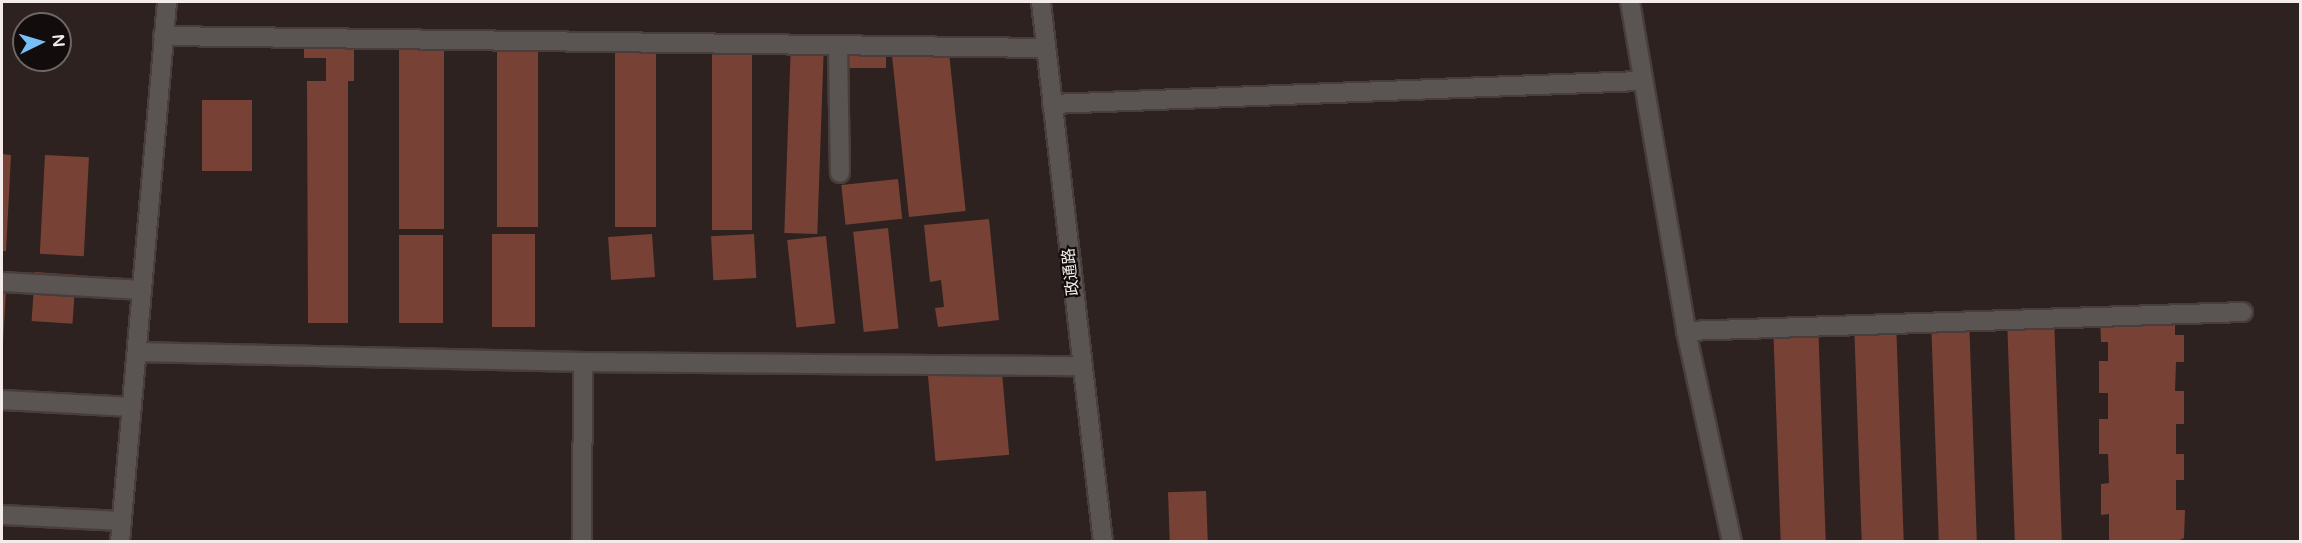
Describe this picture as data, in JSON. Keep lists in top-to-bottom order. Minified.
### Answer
{"streets":{"street":["政通路"]},"north":"right"}
